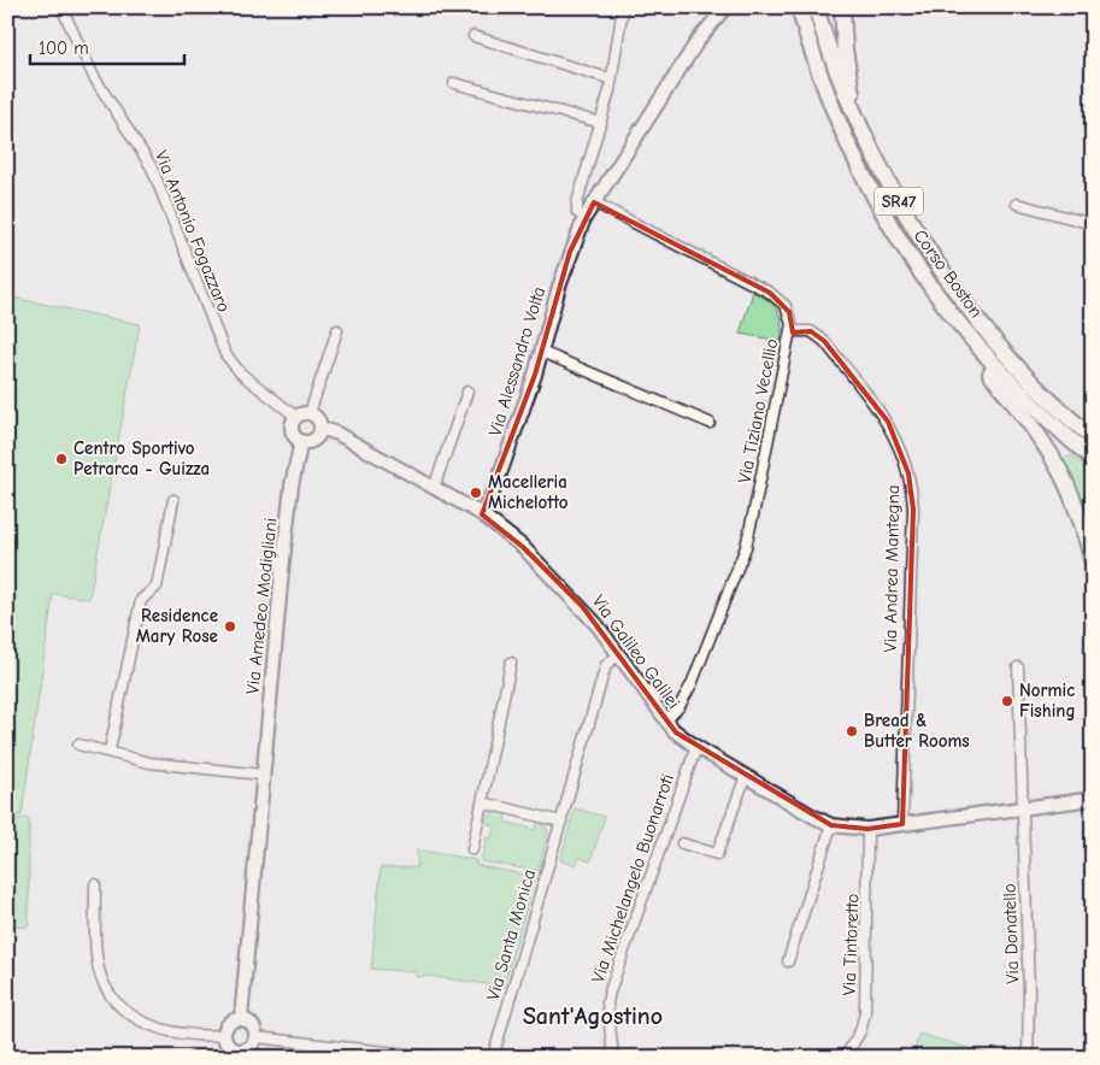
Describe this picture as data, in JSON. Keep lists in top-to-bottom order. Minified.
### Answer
{"streets":{"highway":["SR47","Corso Boston"],"street":["Via Antonio Fogazzaro","Via Alessandro Volta","Via Tiziano Vecellio","Via Andrea Mantegna","Via Amedeo Modigliani","Via Galileo Galilei","Via Michelangelo Buonarroti","Via Donatello","Via Santa Monica","Via Tintoretto"]},"crossings":[["SR47","Corso Boston"],["Via Antonio Fogazzaro","Via Amedeo Modigliani"],["Via Antonio Fogazzaro","Via Galileo Galilei"],["Via Alessandro Volta","Via Tiziano Vecellio"],["Via Alessandro Volta","Via Galileo Galilei"],["Via Tiziano Vecellio","Via Andrea Mantegna"],["Via Tiziano Vecellio","Via Galileo Galilei"],["Via Andrea Mantegna","Via Galileo Galilei"],["Via Amedeo Modigliani","Via Galileo Galilei"],["Via Galileo Galilei","Via Michelangelo Buonarroti"],["Via Galileo Galilei","Via Donatello"],["Via Galileo Galilei","Via Santa Monica"],["Via Galileo Galilei","Via Tintoretto"]],"districts":["Sant'Agostino"],"places":["Centro Sportivo Petrarca - Guizza","Macelleria Michelotto","Residence Mary Rose","Normic Fishing","Bread & Butter Rooms"],"scale_bar":"100 m"}
